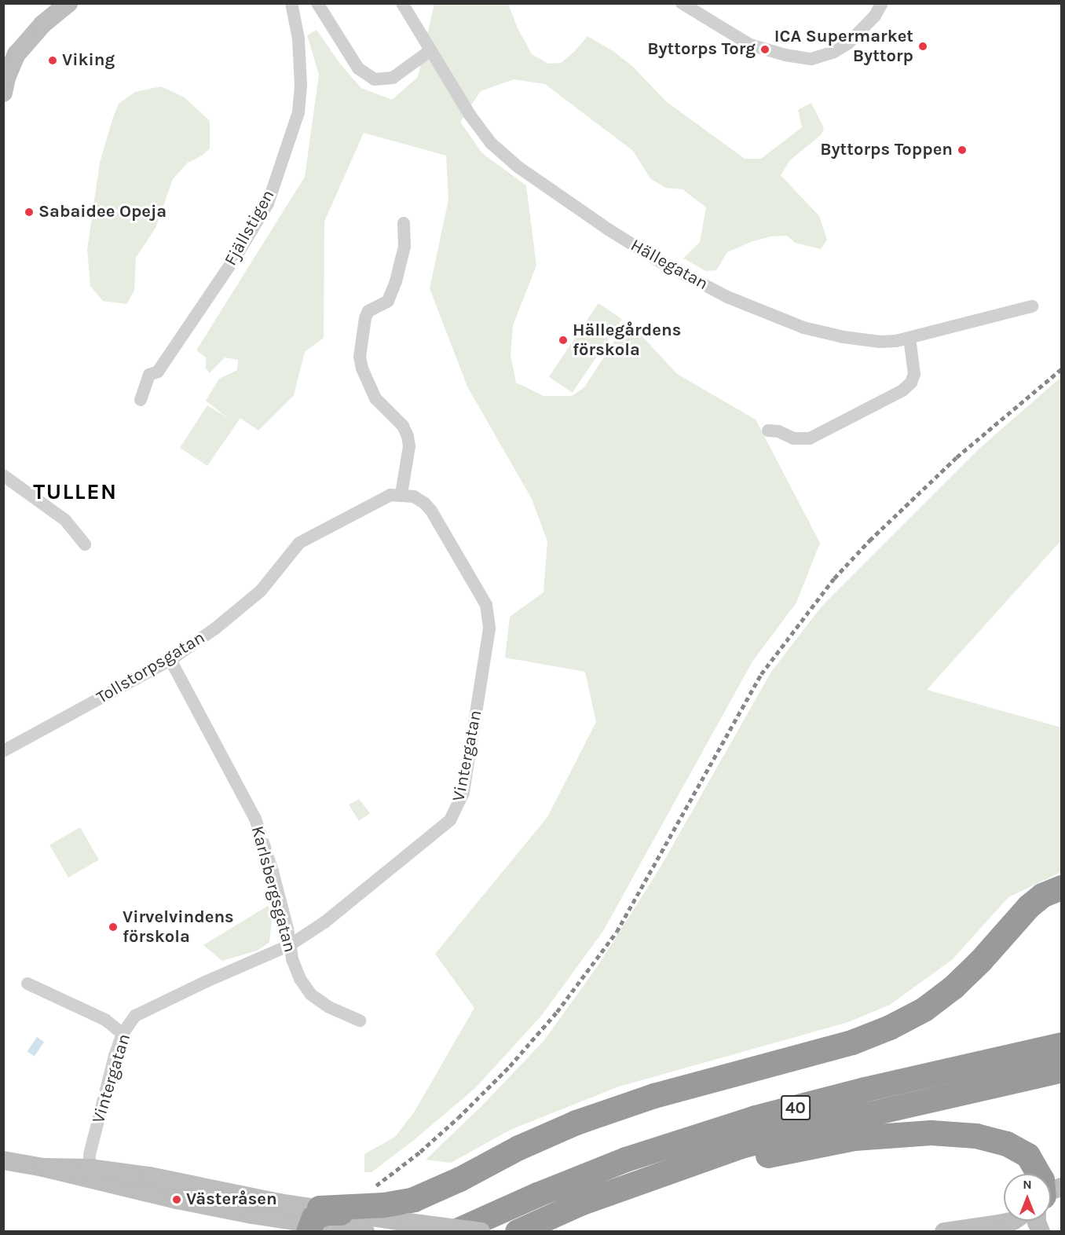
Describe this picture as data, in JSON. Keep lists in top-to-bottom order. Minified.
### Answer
{"streets":{"highway":["40"],"street":["Fjällstigen","Hällegatan","Tollstorpsgatan","Vintergatan","Karlsbergsgatan"]},"crossings":[["Tollstorpsgatan","Vintergatan"],["Tollstorpsgatan","Karlsbergsgatan"],["Vintergatan","Karlsbergsgatan"]],"districts":["TULLEN"],"places":["ICA Supermarket Byttorp","Byttorps Torg","Viking","Byttorps Toppen","Sabaidee Opeja","Hällegårdens förskola","Virvelvindens förskola","Västeråsen"],"north":"top"}
